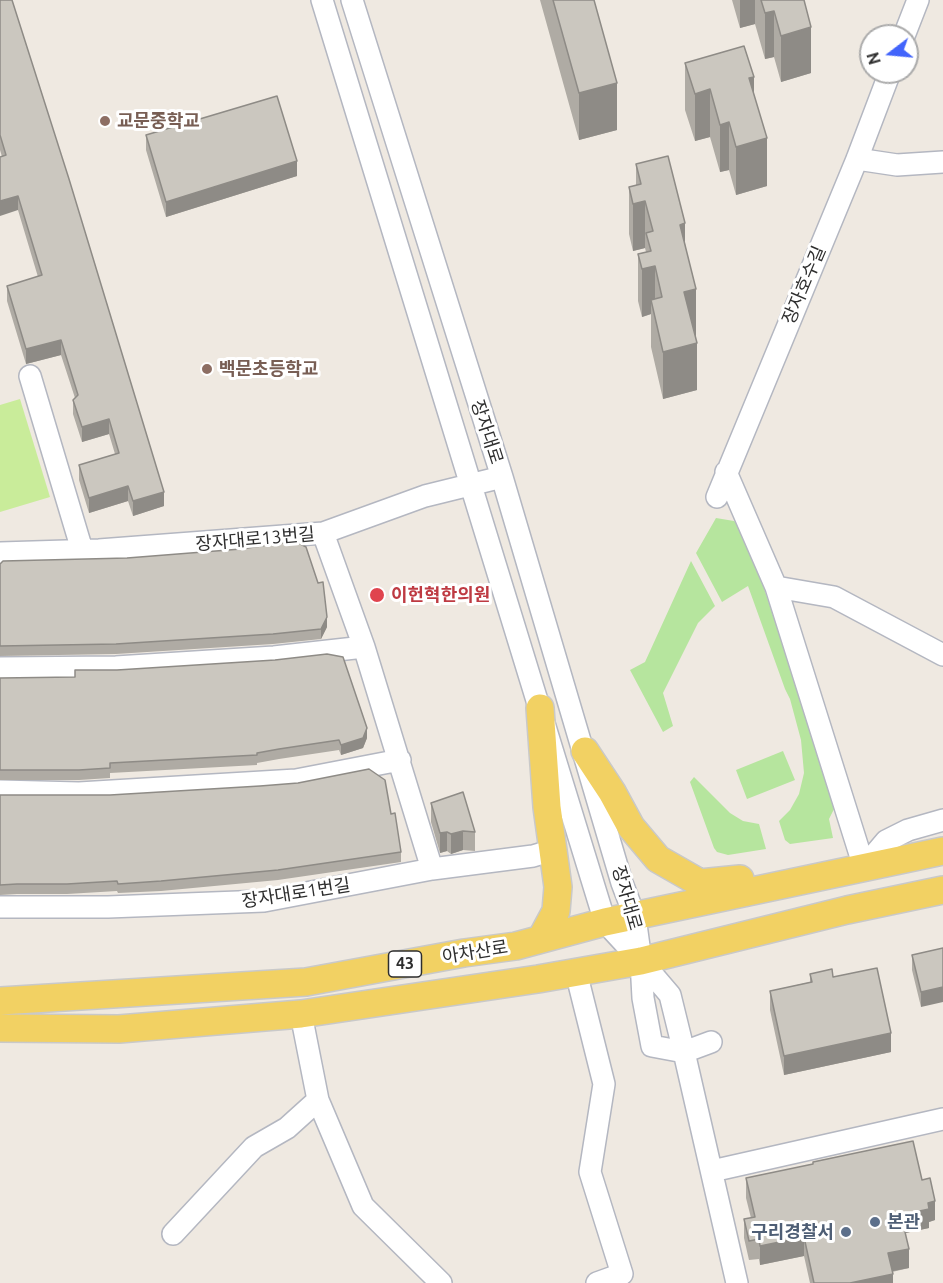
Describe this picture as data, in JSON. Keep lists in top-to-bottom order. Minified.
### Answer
{"streets":{"main road":["아차산로","43"],"street":["장자호수길","장자대로","장자대로13번길","장자대로1번길"]},"crossings":[["장자대로","장자대로13번길"],["장자대로","아차산로"]],"places":["교문중학교","백문초등학교","이헌혁한의원","본관","구리경찰서"],"north":"left"}
